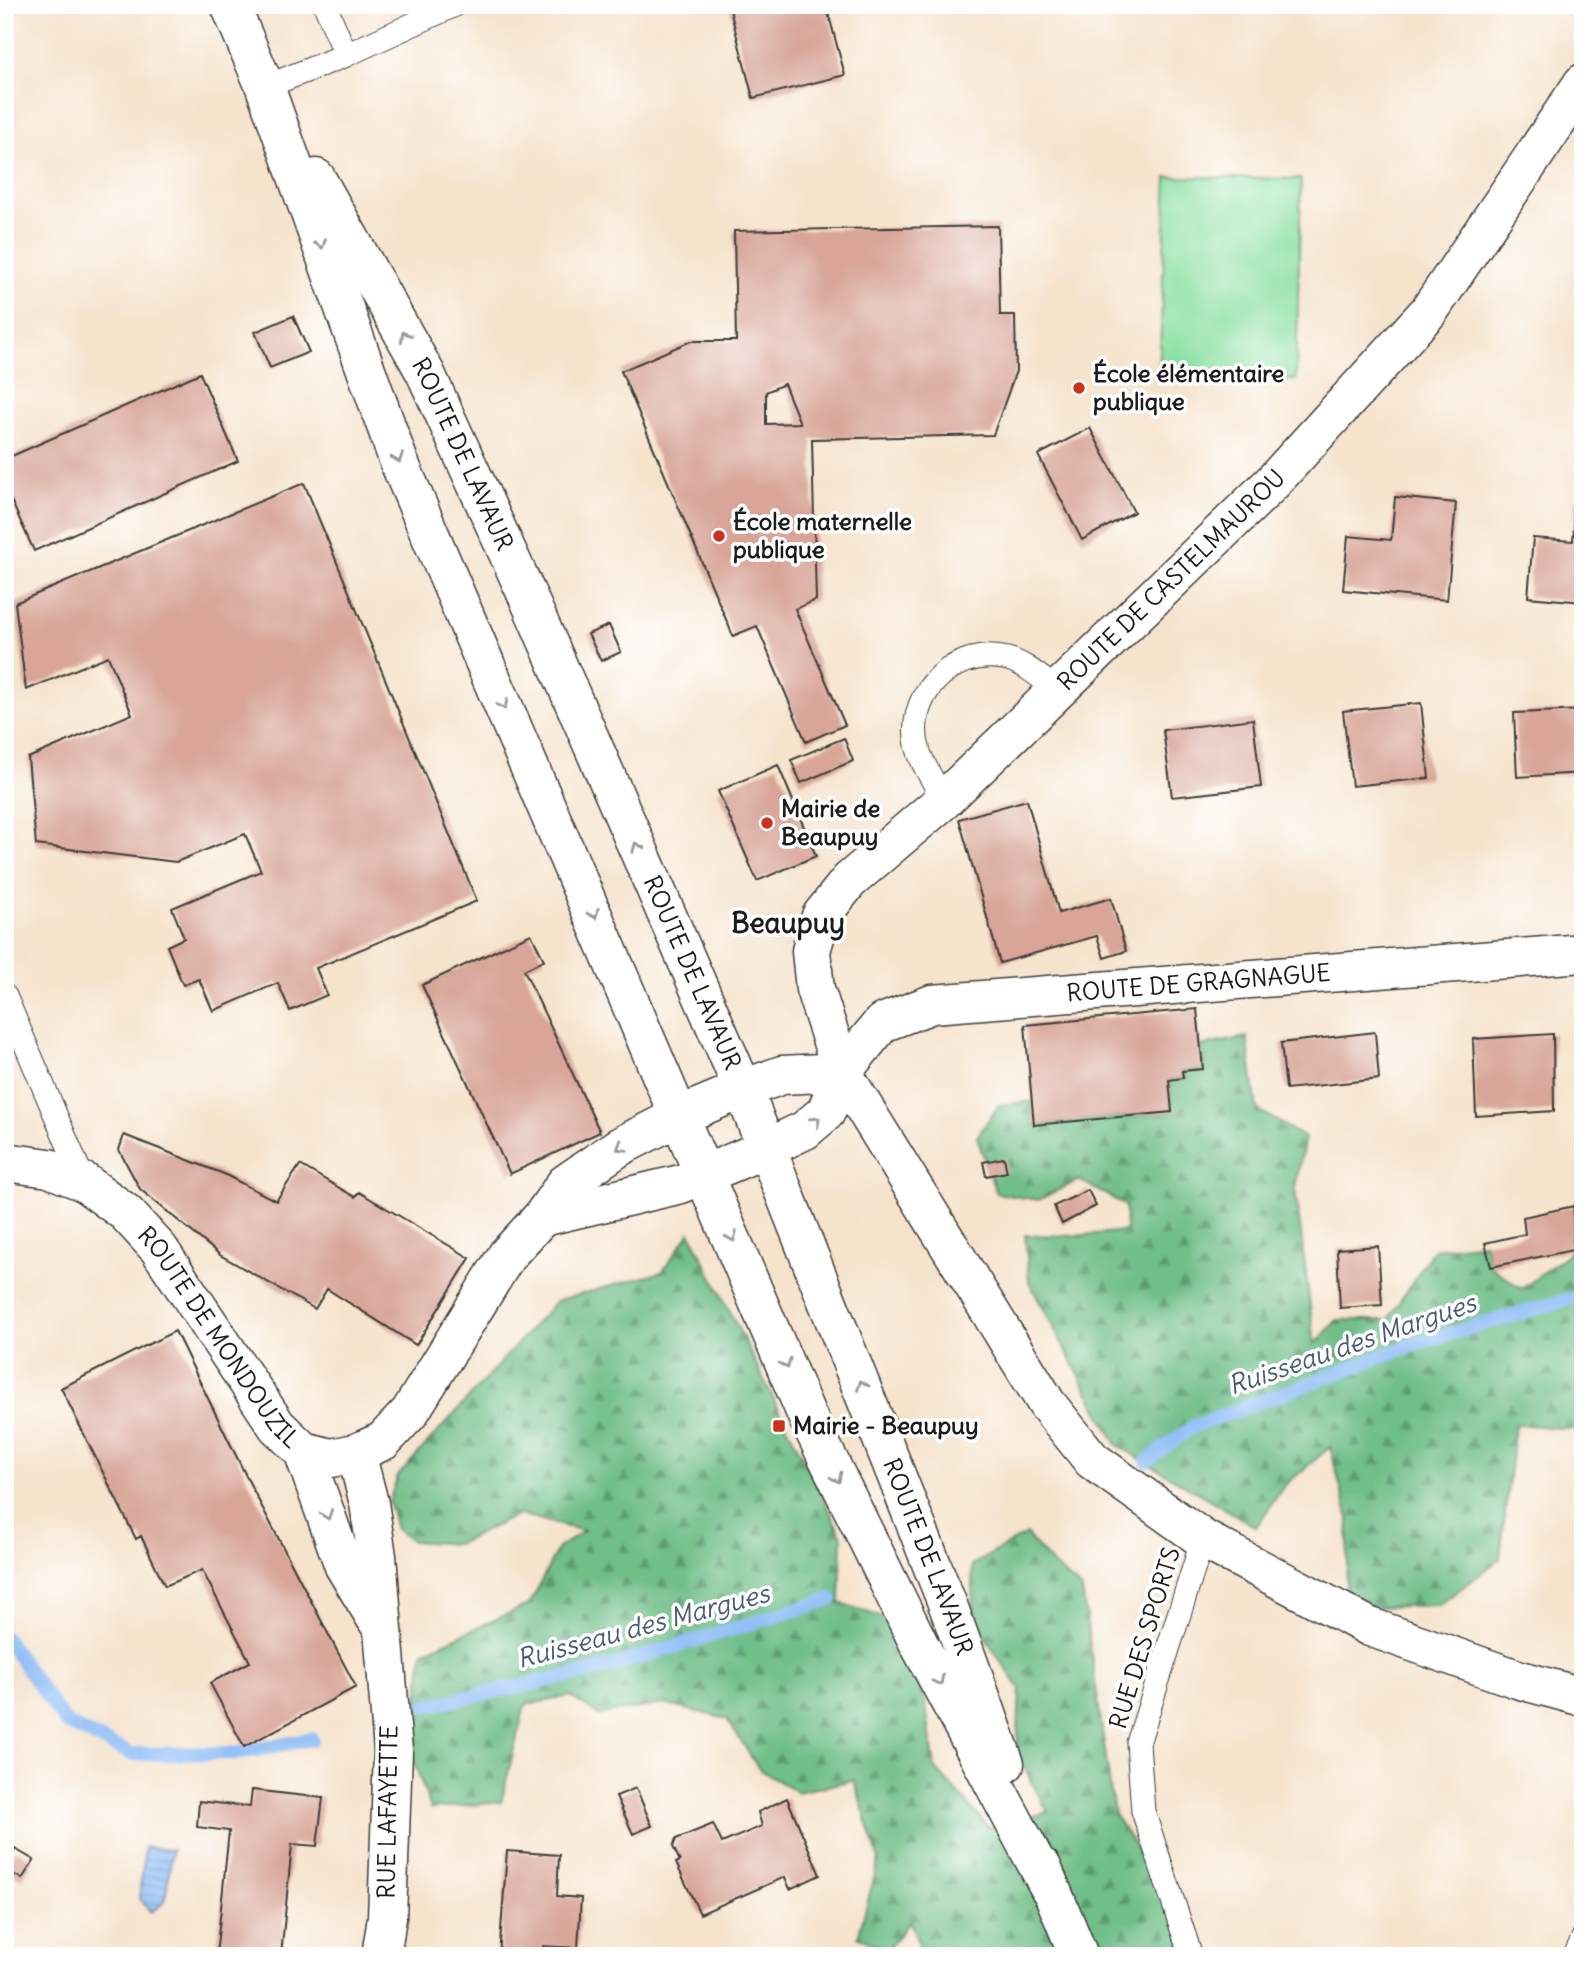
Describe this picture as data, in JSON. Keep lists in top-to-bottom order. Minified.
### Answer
{"streets":{"street":["ROUTE DE LAVAUR","ROUTE DE CASTELMAUROU","ROUTE DE GRAGNAGUE","ROUTE DE MONDOUZIL","RUE LAFAYETTE"],"lane":["RUE DES SPORTS"]},"crossings":[["ROUTE DE LAVAUR","ROUTE DE GRAGNAGUE"],["ROUTE DE LAVAUR","ROUTE DE MONDOUZIL"],["ROUTE DE CASTELMAUROU","ROUTE DE GRAGNAGUE"],["ROUTE DE CASTELMAUROU","RUE DES SPORTS"],["ROUTE DE MONDOUZIL","RUE LAFAYETTE"]],"districts":["Beaupuy"],"water":["Ruisseau des Margues"],"places":{"other":["École élémentaire publique","École maternelle publique","Mairie de Beaupuy"],"transit":["Mairie - Beaupuy"]}}
